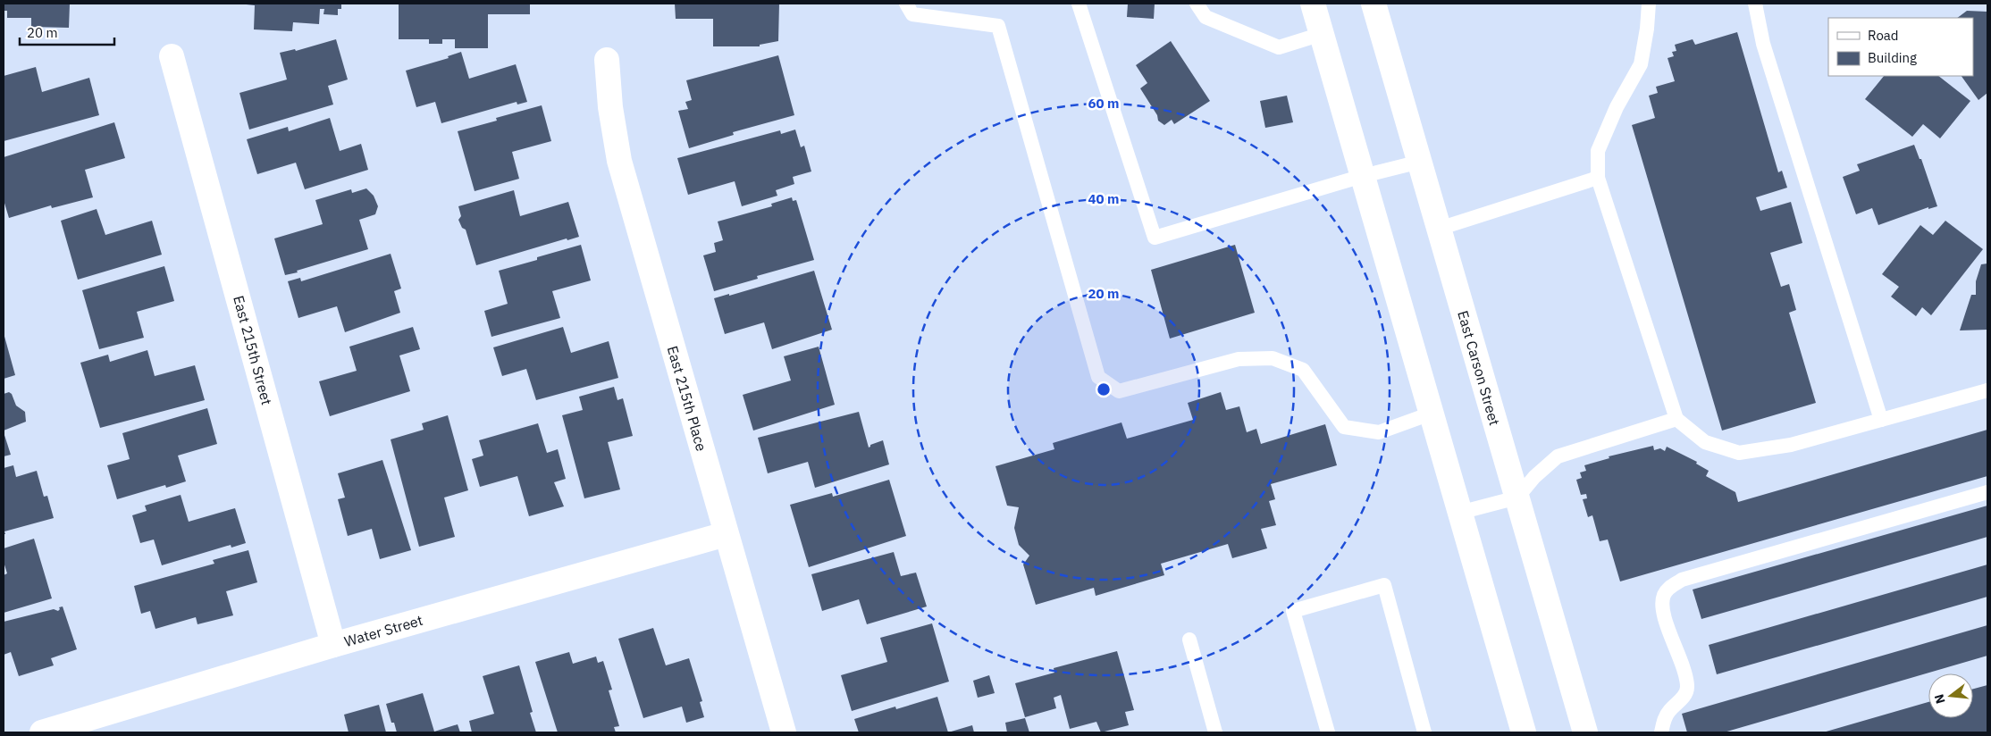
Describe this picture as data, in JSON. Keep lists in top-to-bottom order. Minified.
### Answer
{"streets":{"street":["East 215th Street","East Carson Street","East 215th Place","Water Street"]},"crossings":[["East 215th Street","Water Street"],["East 215th Place","Water Street"]],"legend":["Road","Building"],"scale_bar":"20 m","north":"left","rings":["60 m","40 m","20 m"]}
